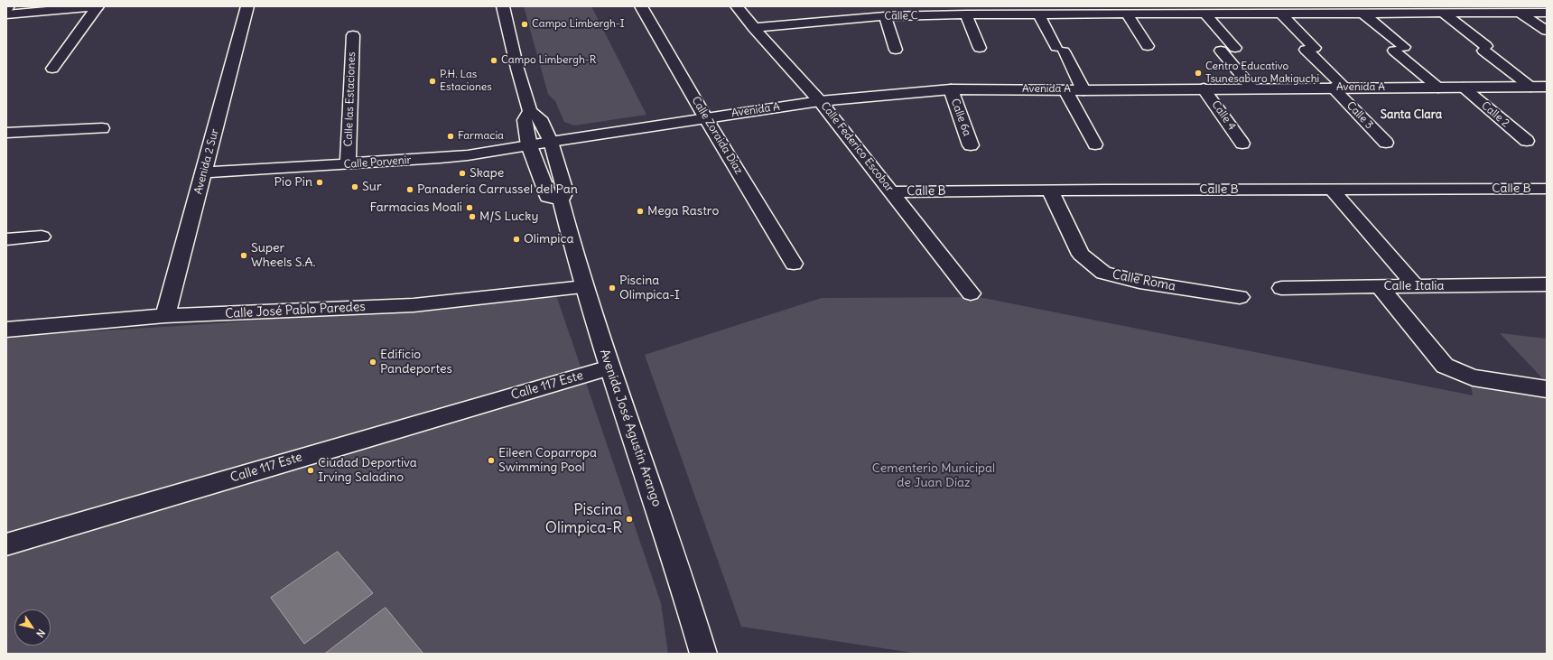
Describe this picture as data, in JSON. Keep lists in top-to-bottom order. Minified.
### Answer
{"streets":{"street":["Calle C","Avenida A","Calle las Estaciones","Calle 2","Calle 4","Calle 3","Calle 6a","Calle Zoraida Díaz","Calle Federico Escobar","Avenida 2 Sur","Calle Porvenir","Calle B","Calle Roma","Calle Italia","Calle José Pablo Paredes","Calle 117 Este","Avenida José Agustín Arango"]},"crossings":[["Calle C","Calle 3"],["Calle C","Calle Federico Escobar"],["Avenida A","Calle 2"],["Avenida A","Calle 4"],["Avenida A","Calle 3"],["Avenida A","Calle 6a"],["Avenida A","Calle Zoraida Díaz"],["Avenida A","Calle Federico Escobar"],["Avenida A","Calle Porvenir"],["Avenida A","Avenida José Agustín Arango"],["Calle las Estaciones","Calle Porvenir"],["Calle Federico Escobar","Calle B"],["Avenida 2 Sur","Calle Porvenir"],["Avenida 2 Sur","Calle José Pablo Paredes"],["Calle Porvenir","Avenida José Agustín Arango"],["Calle B","Calle Roma"],["Calle José Pablo Paredes","Avenida José Agustín Arango"],["Calle 117 Este","Avenida José Agustín Arango"]],"districts":["Santa Clara"],"parks":["Cementerio Municipal de Juan Díaz"],"places":["Campo Limbergh-I","Campo Limbergh-R","Centro Educativo Tsunesaburo Makiguchi","P.H. Las Estaciones","Farmacia","Skape","Pio Pin","Sur","Panadería Carrussel del Pan","Farmacias Moali","Mega Rastro","M/S Lucky","Olimpica","Super Wheels S.A.","Piscina Olimpica-I","Edificio Pandeportes","Eileen Coparropa Swimming Pool","Ciudad Deportiva Irving Saladino","Piscina Olimpica-R"],"north":"bottom right"}
